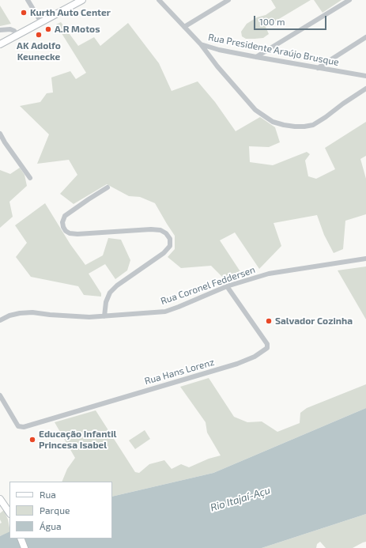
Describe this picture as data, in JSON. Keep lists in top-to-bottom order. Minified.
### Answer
{"streets":{"street":["Rua Presidente Araújo Brusque","Rua Coronel Feddersen","Rua Hans Lorenz"]},"crossings":[["Rua Coronel Feddersen","Rua Hans Lorenz"]],"water":["Rio Itajaí-Açu"],"places":["Kurth Auto Center","A.R Motos","AK Adolfo Keunecke","Salvador Cozinha","Educação Infantil Princesa Isabel"],"legend":["Rua","Parque","Água"],"scale_bar":"100 m"}
